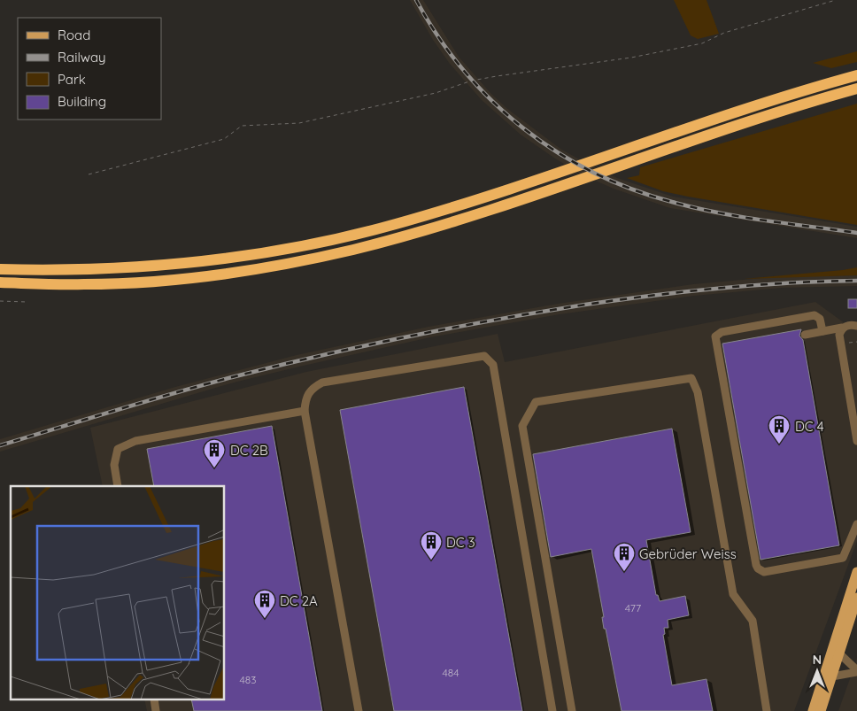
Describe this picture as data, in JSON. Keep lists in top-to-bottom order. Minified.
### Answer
{"places":{"building":["DC 4","DC 2B","DC 3","Gebrüder Weiss","DC 2A"]},"house_numbers":["477","484","483"],"legend":["Road","Railway","Park","Building"],"north":"top"}
